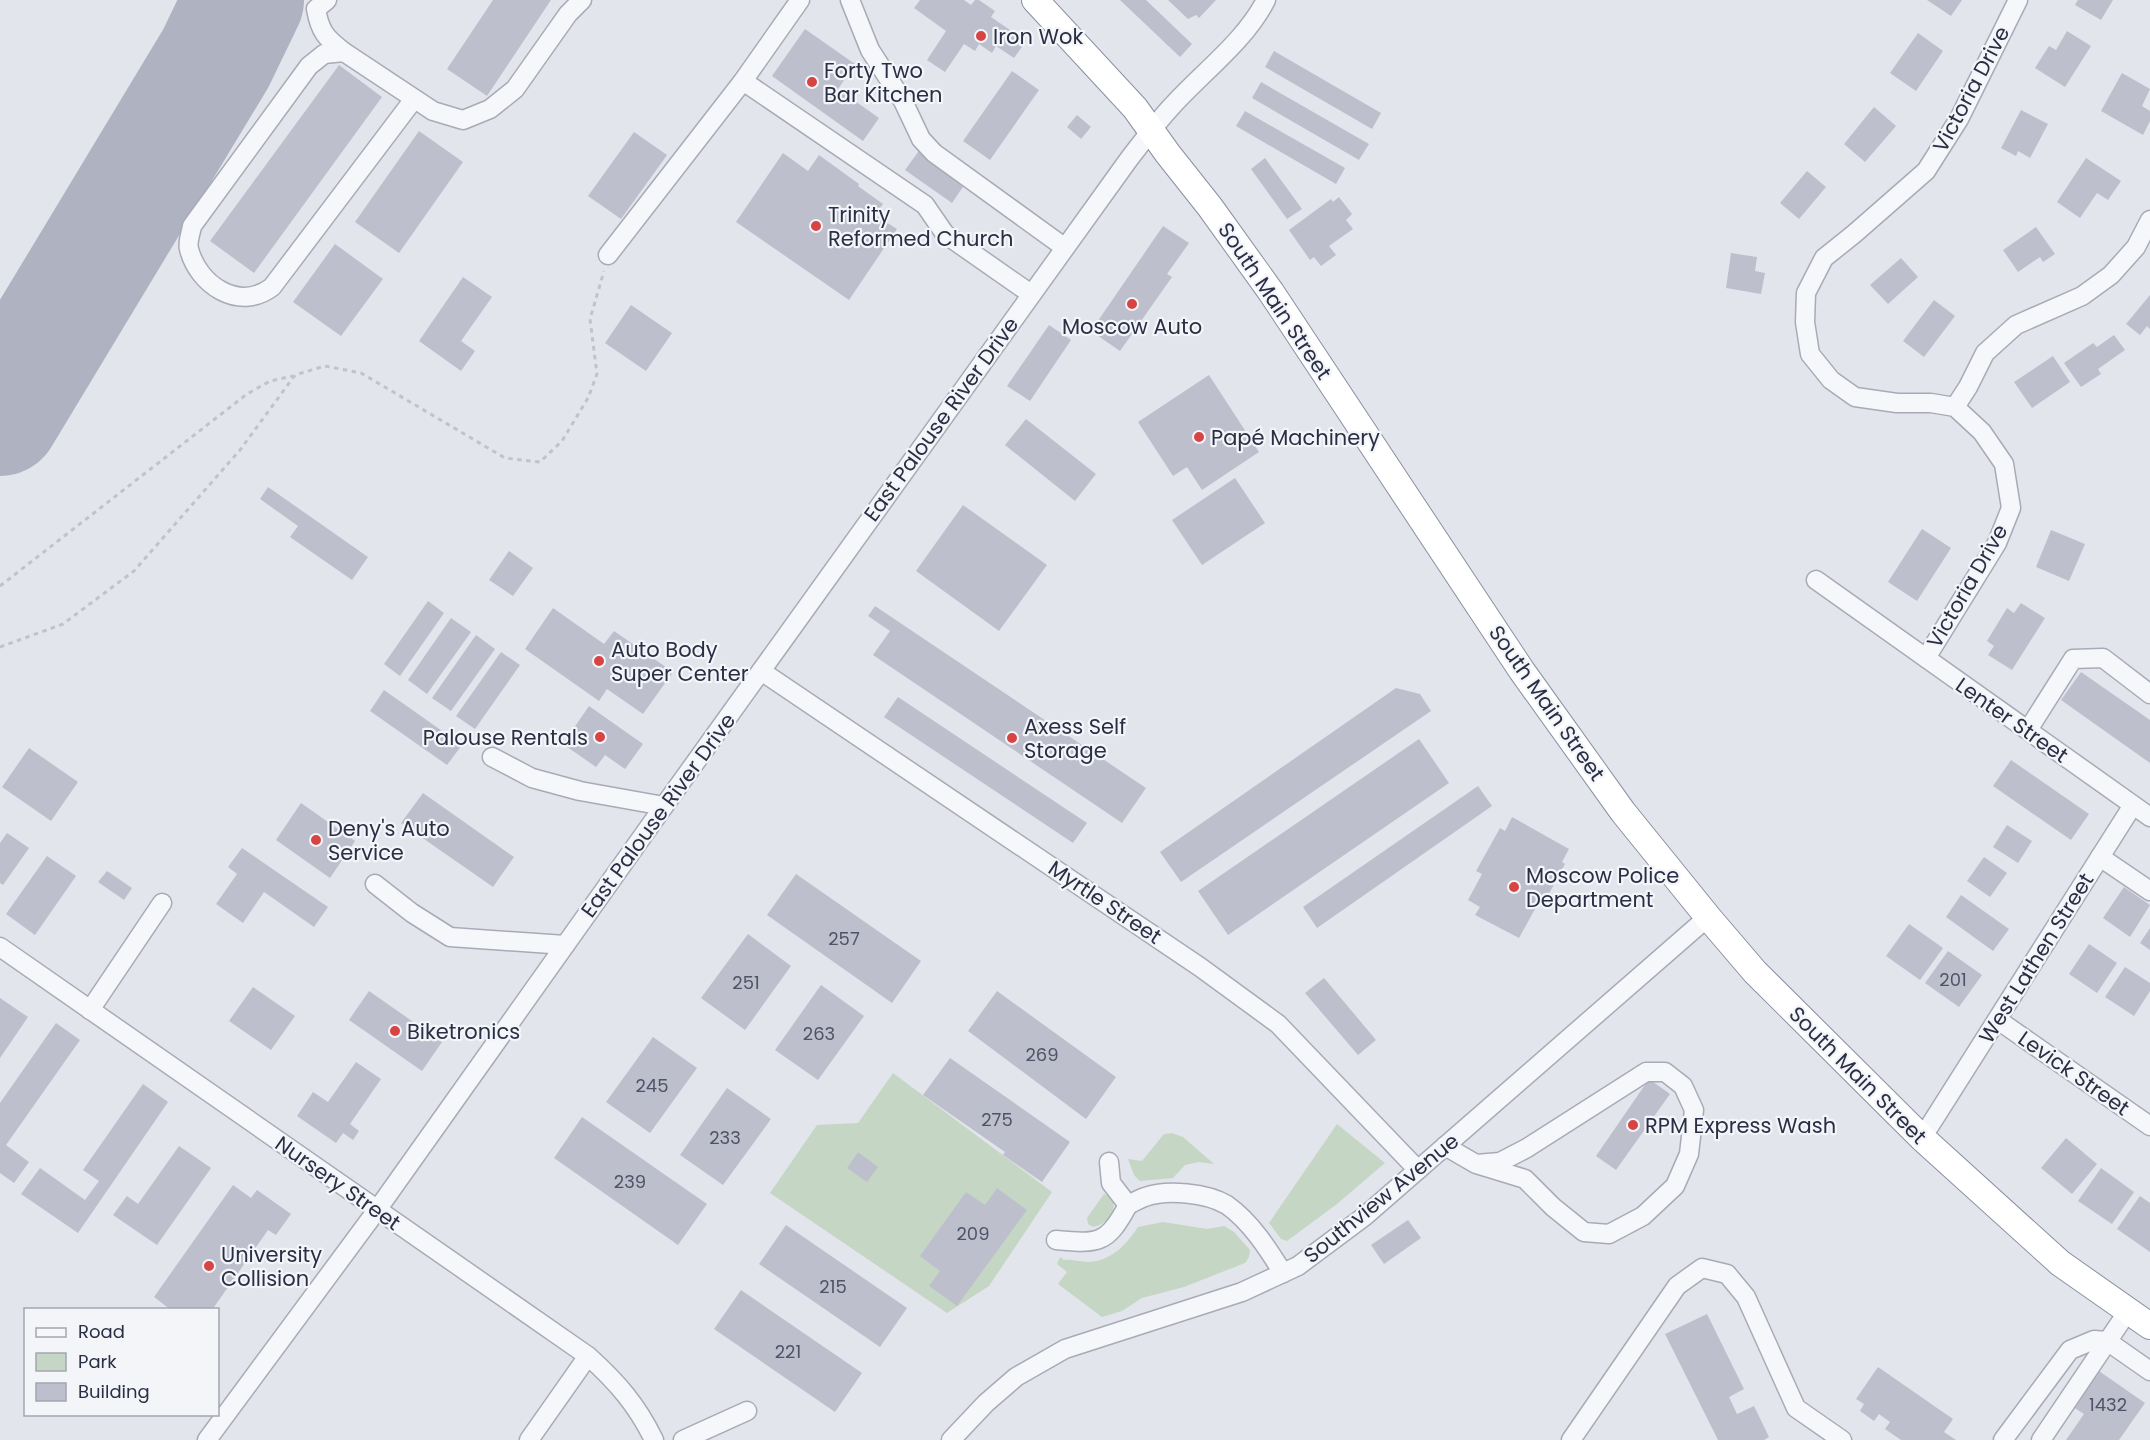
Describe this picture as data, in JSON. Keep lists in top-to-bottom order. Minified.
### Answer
{"streets":{"highway":["South Main Street"],"street":["Victoria Drive","East Palouse River Drive","Lenter Street","Myrtle Street","West Lathen Street","Levick Street","Nursery Street","Southview Avenue"]},"crossings":[["Victoria Drive","Lenter Street"],["South Main Street","East Palouse River Drive"],["South Main Street","West Lathen Street"],["South Main Street","Southview Avenue"],["East Palouse River Drive","Myrtle Street"],["East Palouse River Drive","Nursery Street"],["Lenter Street","West Lathen Street"],["Myrtle Street","Southview Avenue"],["West Lathen Street","Levick Street"]],"places":["Iron Wok","Forty Two Bar Kitchen","Trinity Reformed Church","Moscow Auto","Papé Machinery","Auto Body Super Center","Palouse Rentals","Axess Self Storage","Deny's Auto Service","Moscow Police Department","Biketronics","RPM Express Wash","University Collision"],"house_numbers":["257","201","251","263","269","245","275","233","239","209","215","221","1432"],"legend":["Road","Park","Building"]}
